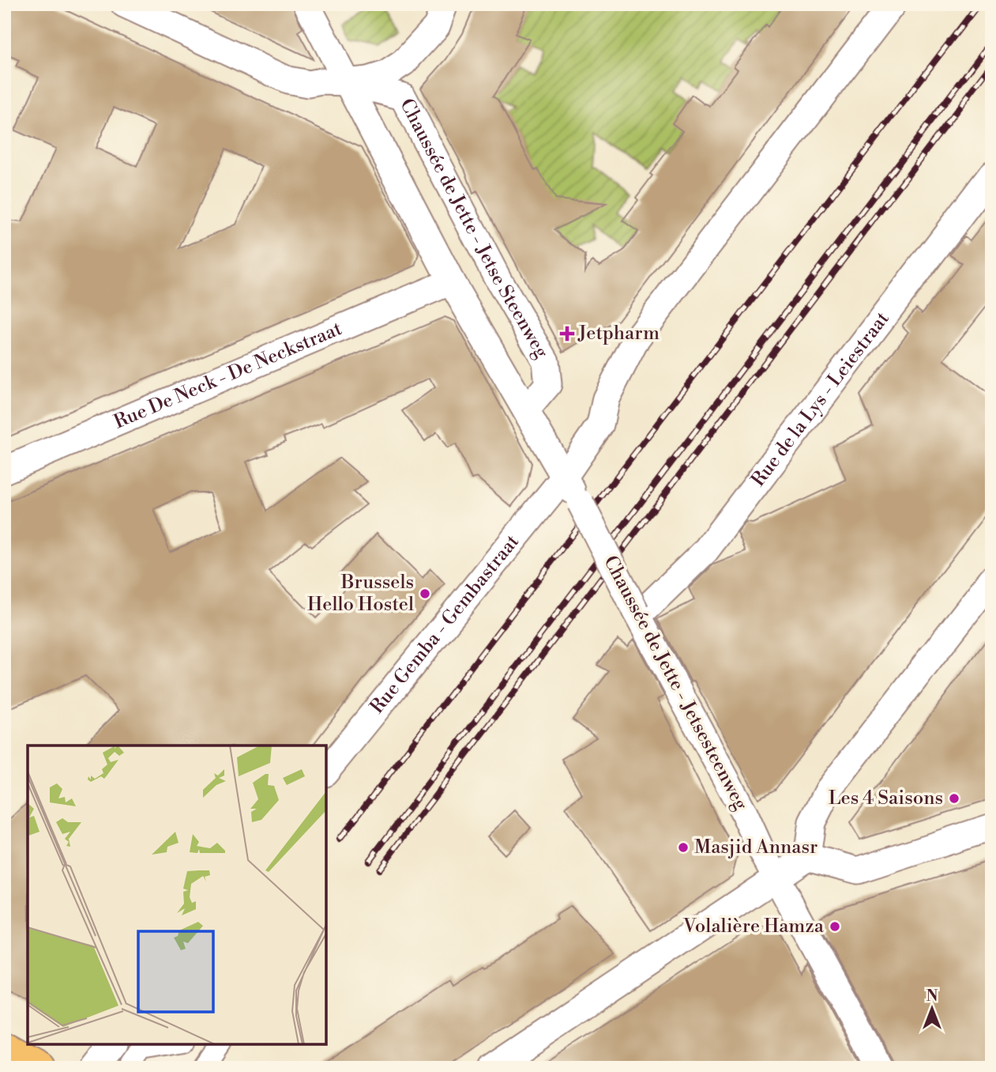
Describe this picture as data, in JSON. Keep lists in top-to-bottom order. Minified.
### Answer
{"streets":{"street":["Chaussée de Jette - Jetse Steenweg","Rue De Neck - De Neckstraat","Rue de la Lys - Leiestraat","Rue Gemba - Gembastraat","Chaussée de Jette - Jetsesteenweg"]},"crossings":[["Chaussée de Jette - Jetse Steenweg","Chaussée de Jette - Jetsesteenweg"],["Rue De Neck - De Neckstraat","Chaussée de Jette - Jetsesteenweg"],["Rue de la Lys - Leiestraat","Chaussée de Jette - Jetsesteenweg"],["Rue Gemba - Gembastraat","Chaussée de Jette - Jetsesteenweg"]],"places":{"health":["Jetpharm"],"other":["Brussels Hello Hostel","Les 4 Saisons","Masjid Annasr","Volalière Hamza"]},"north":"top"}
